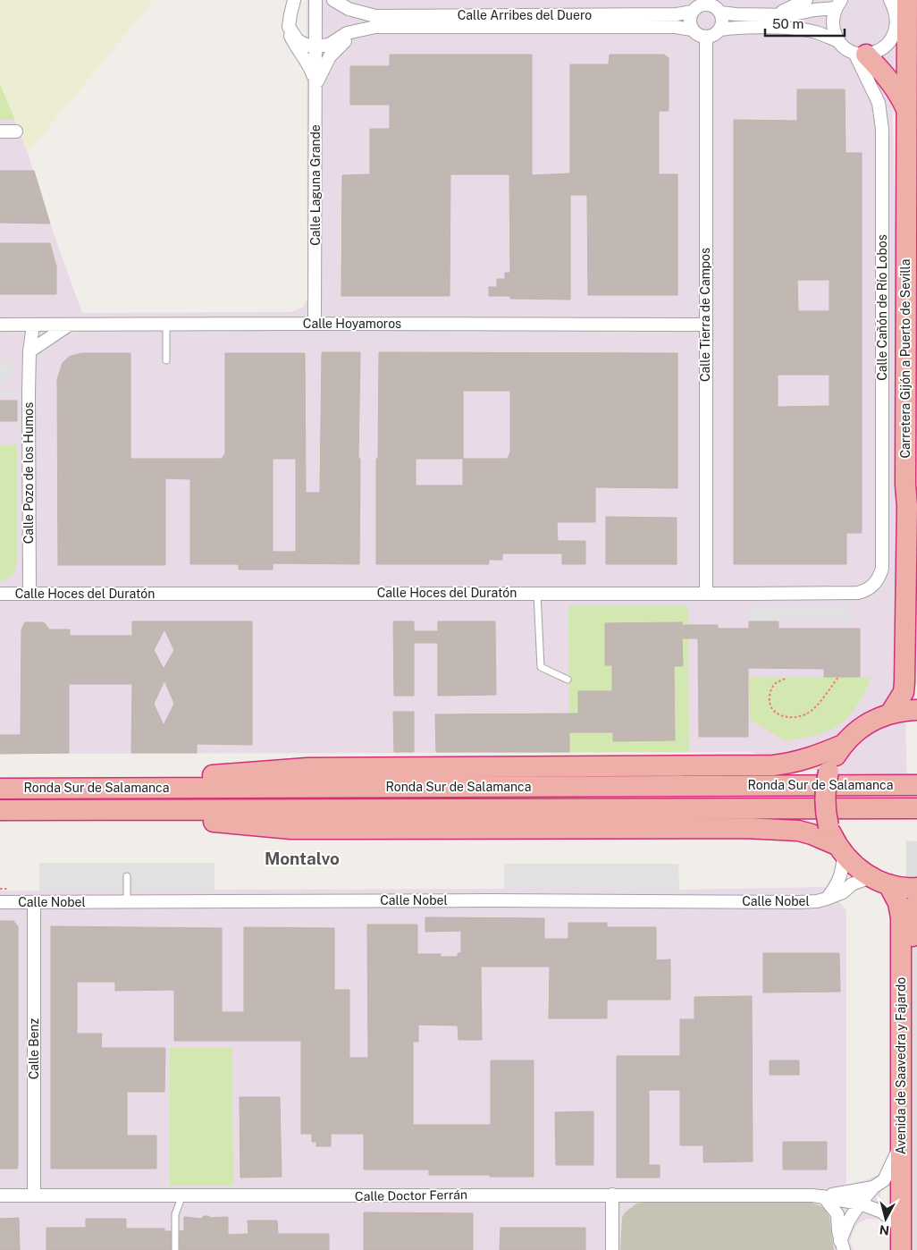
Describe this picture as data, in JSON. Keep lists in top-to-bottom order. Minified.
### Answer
{"streets":{"highway":["Carretera Gijón a Puerto de Sevilla","Ronda Sur de Salamanca","Avenida de Saavedra y Fajardo"],"street":["Calle Arribes del Duero","Calle Laguna Grande","Calle Cañón de Río Lobos","Calle Tierra de Campos","Calle Hoyamoros","Calle Pozo de los Humos","Calle Hoces del Duratón","Calle Nobel","Calle Benz","Calle Doctor Ferrán"]},"crossings":[["Calle Arribes del Duero","Calle Laguna Grande"],["Calle Arribes del Duero","Calle Tierra de Campos"],["Calle Laguna Grande","Calle Hoyamoros"],["Calle Cañón de Río Lobos","Calle Hoces del Duratón"],["Calle Tierra de Campos","Calle Hoyamoros"],["Calle Tierra de Campos","Calle Hoces del Duratón"],["Calle Hoyamoros","Calle Pozo de los Humos"],["Calle Pozo de los Humos","Calle Hoces del Duratón"],["Calle Nobel","Calle Benz"],["Calle Nobel","Avenida de Saavedra y Fajardo"],["Calle Benz","Calle Doctor Ferrán"],["Avenida de Saavedra y Fajardo","Calle Doctor Ferrán"]],"districts":["Montalvo"],"scale_bar":"50 m","north":"bottom"}
